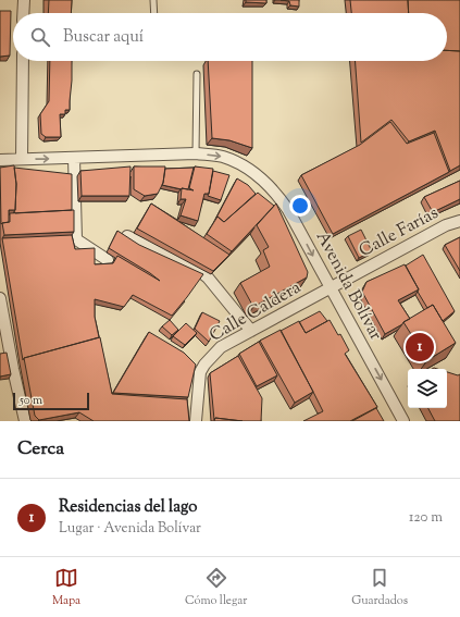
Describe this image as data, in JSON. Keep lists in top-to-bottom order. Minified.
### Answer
{"streets":{"street":["Calle Farías","Avenida Bolívar","Calle Caldera"]},"crossings":[["Calle Farías","Avenida Bolívar"],["Calle Farías","Calle Caldera"],["Avenida Bolívar","Calle Caldera"]],"one_way":["Avenida Bolívar"],"scale_bar":"50 m","page":{"search":"Buscar aquí","pins":"1","scale":"50 m","heading":"Cerca","list":[{"mark":"1","name":"Residencias del lago","note":"Lugar · Avenida Bolívar","value":"120 m"}],"nav":["Mapa","Cómo llegar","Guardados"]}}
